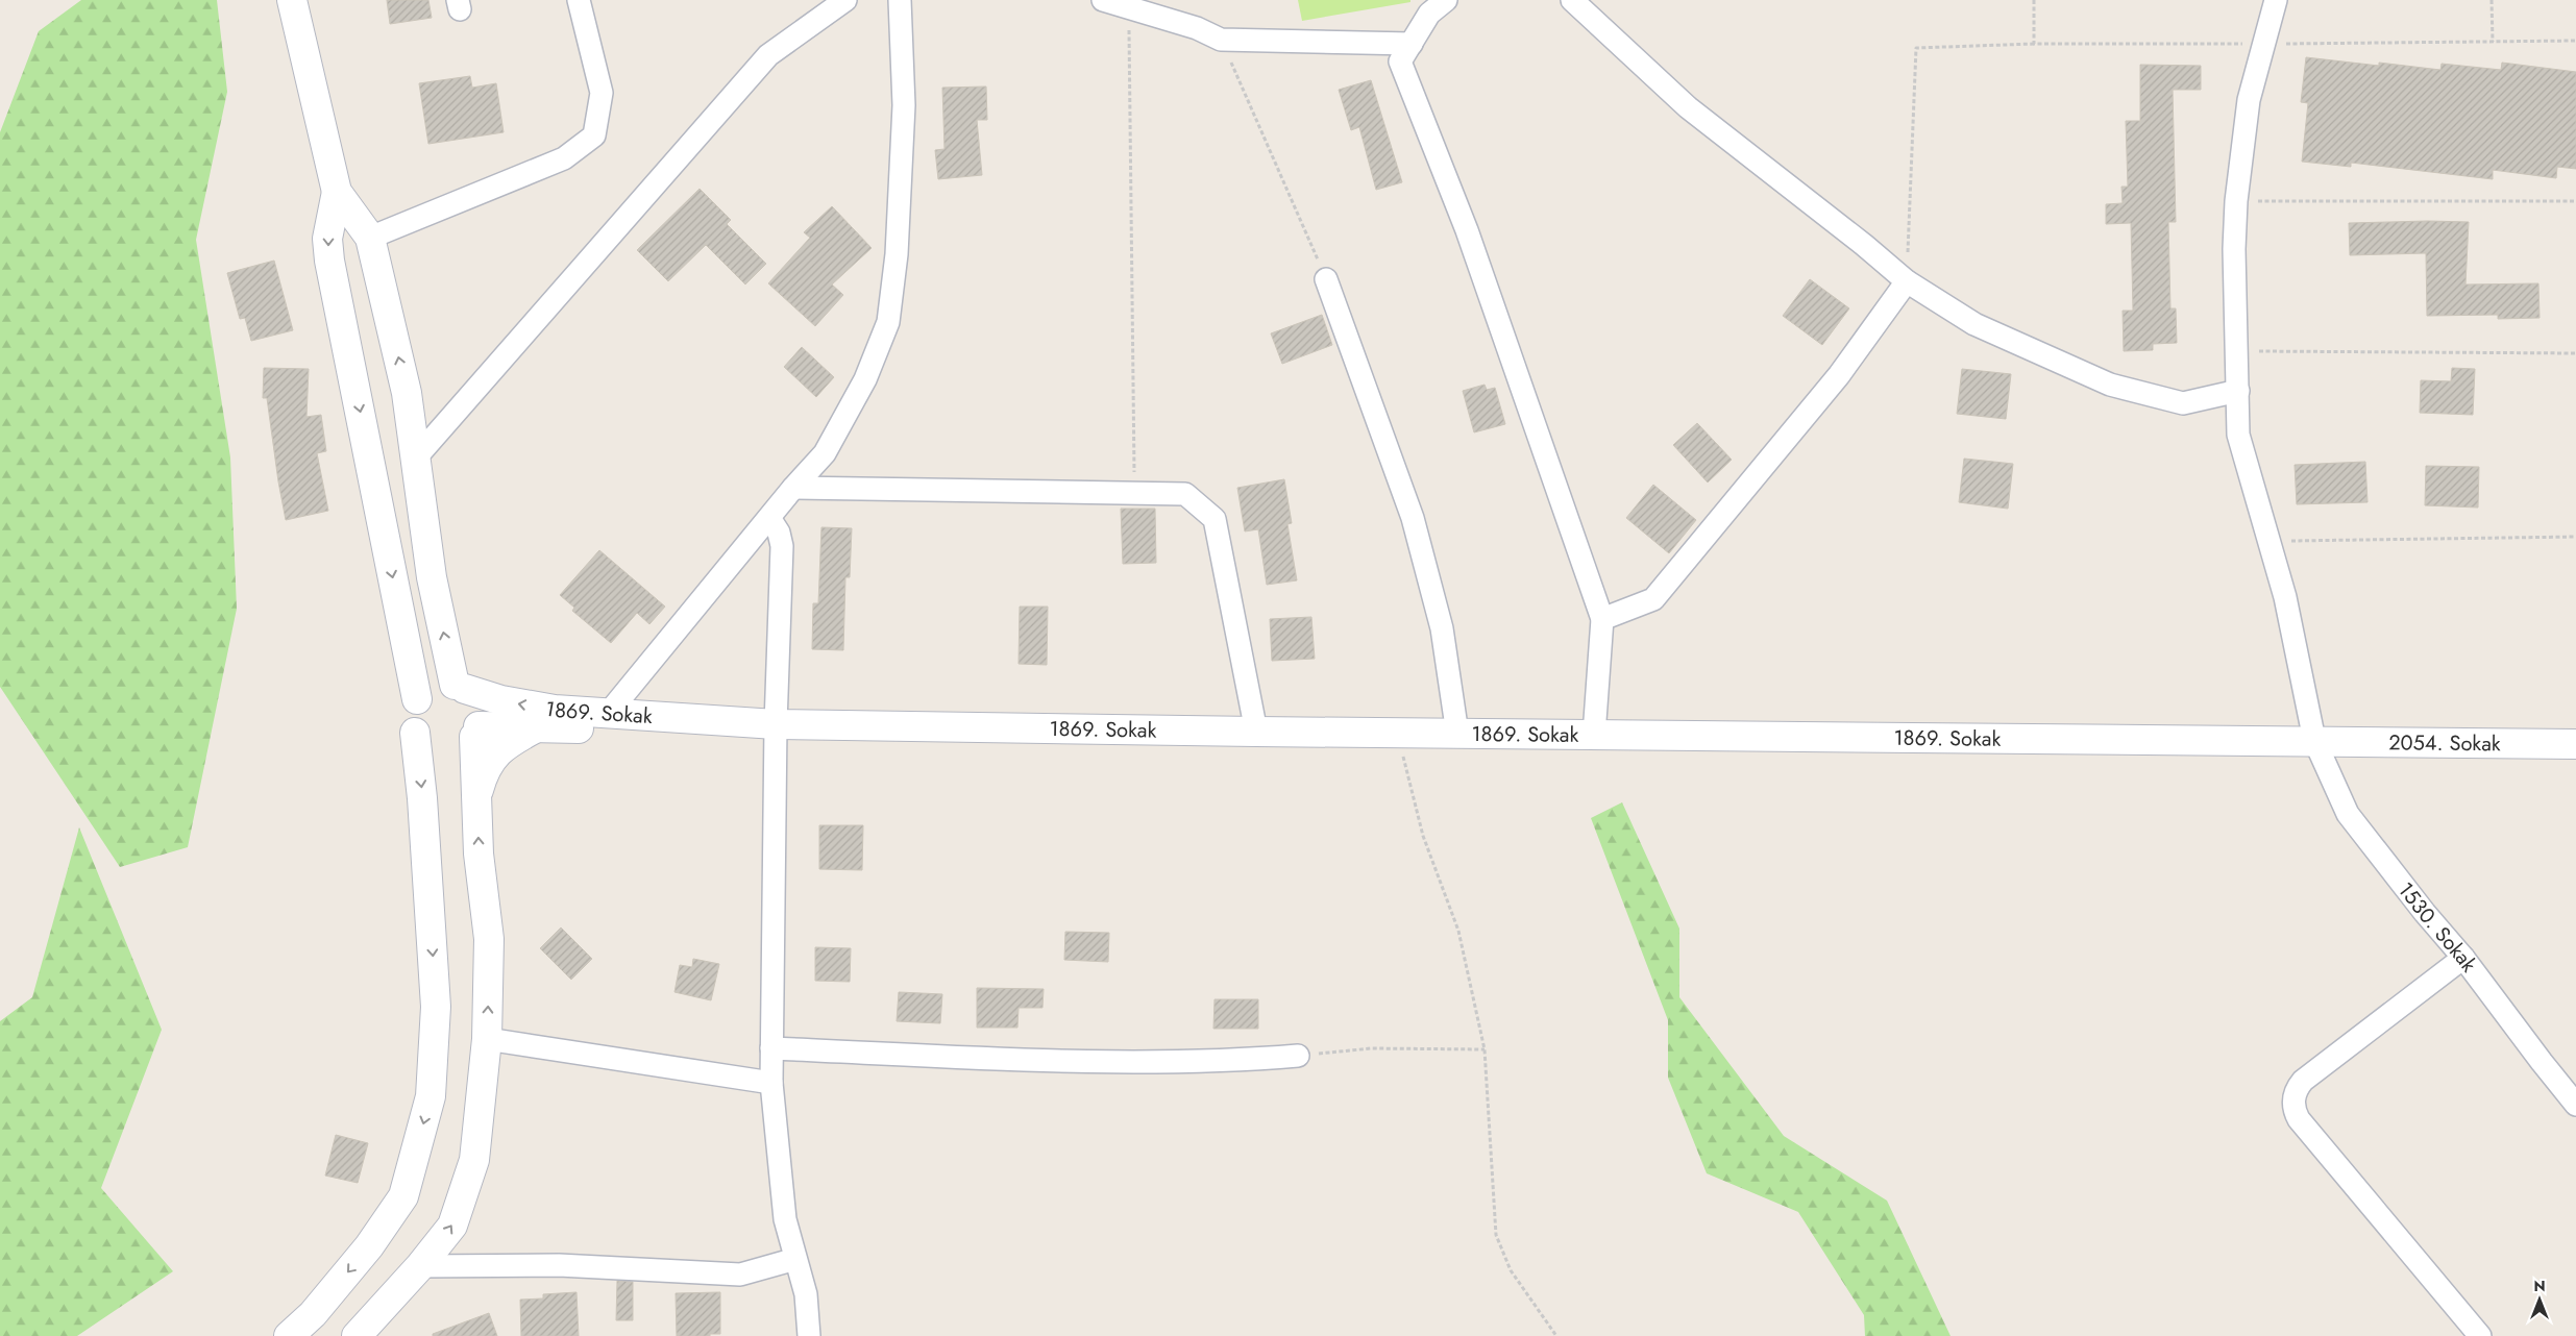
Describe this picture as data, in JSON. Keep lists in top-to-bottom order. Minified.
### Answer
{"streets":{"main road":["1869. Sokak","2054. Sokak"],"street":["1530. Sokak"]},"crossings":[["1869. Sokak","2054. Sokak"],["1869. Sokak","1530. Sokak"],["2054. Sokak","1530. Sokak"]],"north":"top"}
